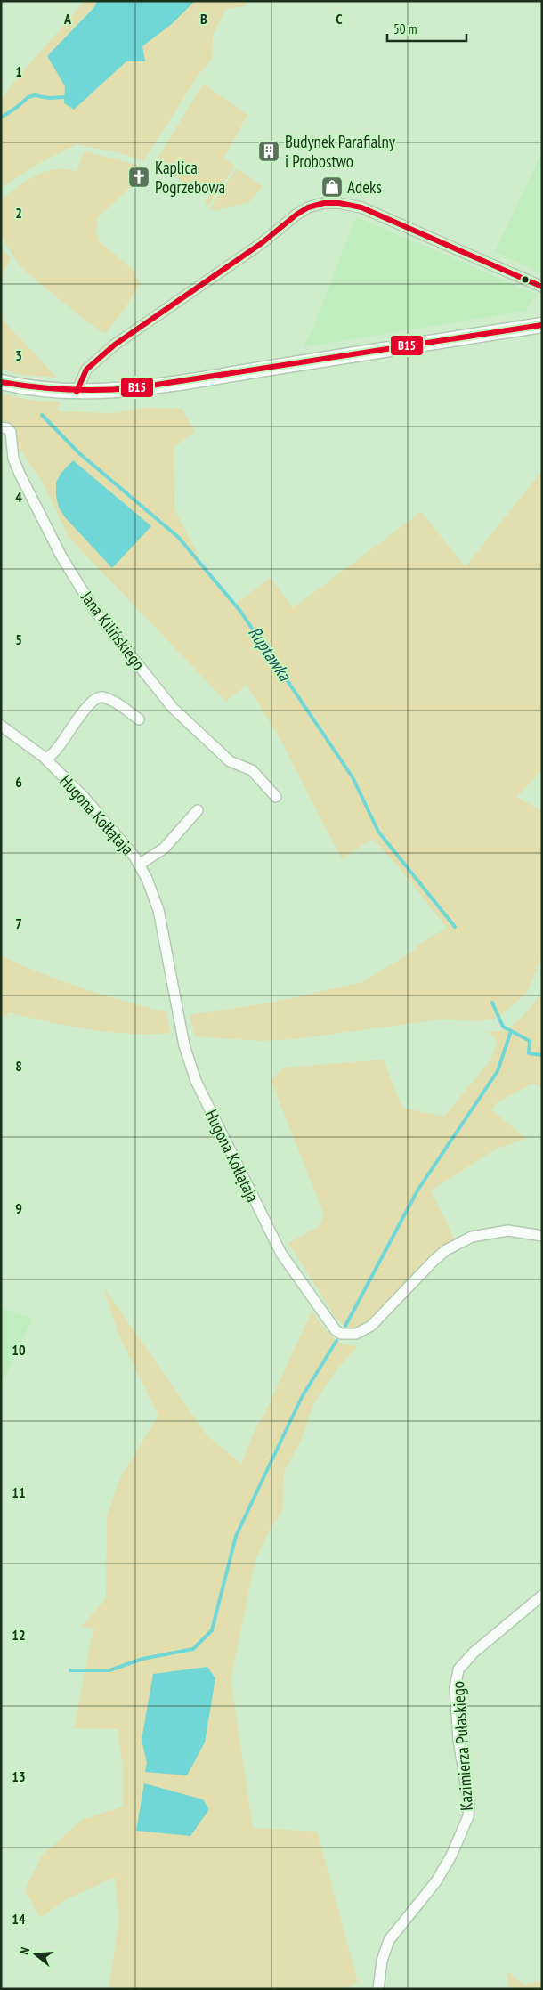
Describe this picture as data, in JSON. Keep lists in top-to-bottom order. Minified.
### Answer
{"streets":{"street":["Jana Kilińskiego","Hugona Kołłątaja","Kazimierza Pułaskiego"]},"water":["Ruptawka"],"places":{"building":["Budynek Parafialny i Probostwo"],"church":["Kaplica Pogrzebowa"],"shop":["Adeks"]},"lines":["transit line B15"],"scale_bar":"50 m","north":"left","grid":{"columns":["A","B","C"],"rows":["1","2","3","4","5","6","7","8","9","10","11","12","13","14"]}}
